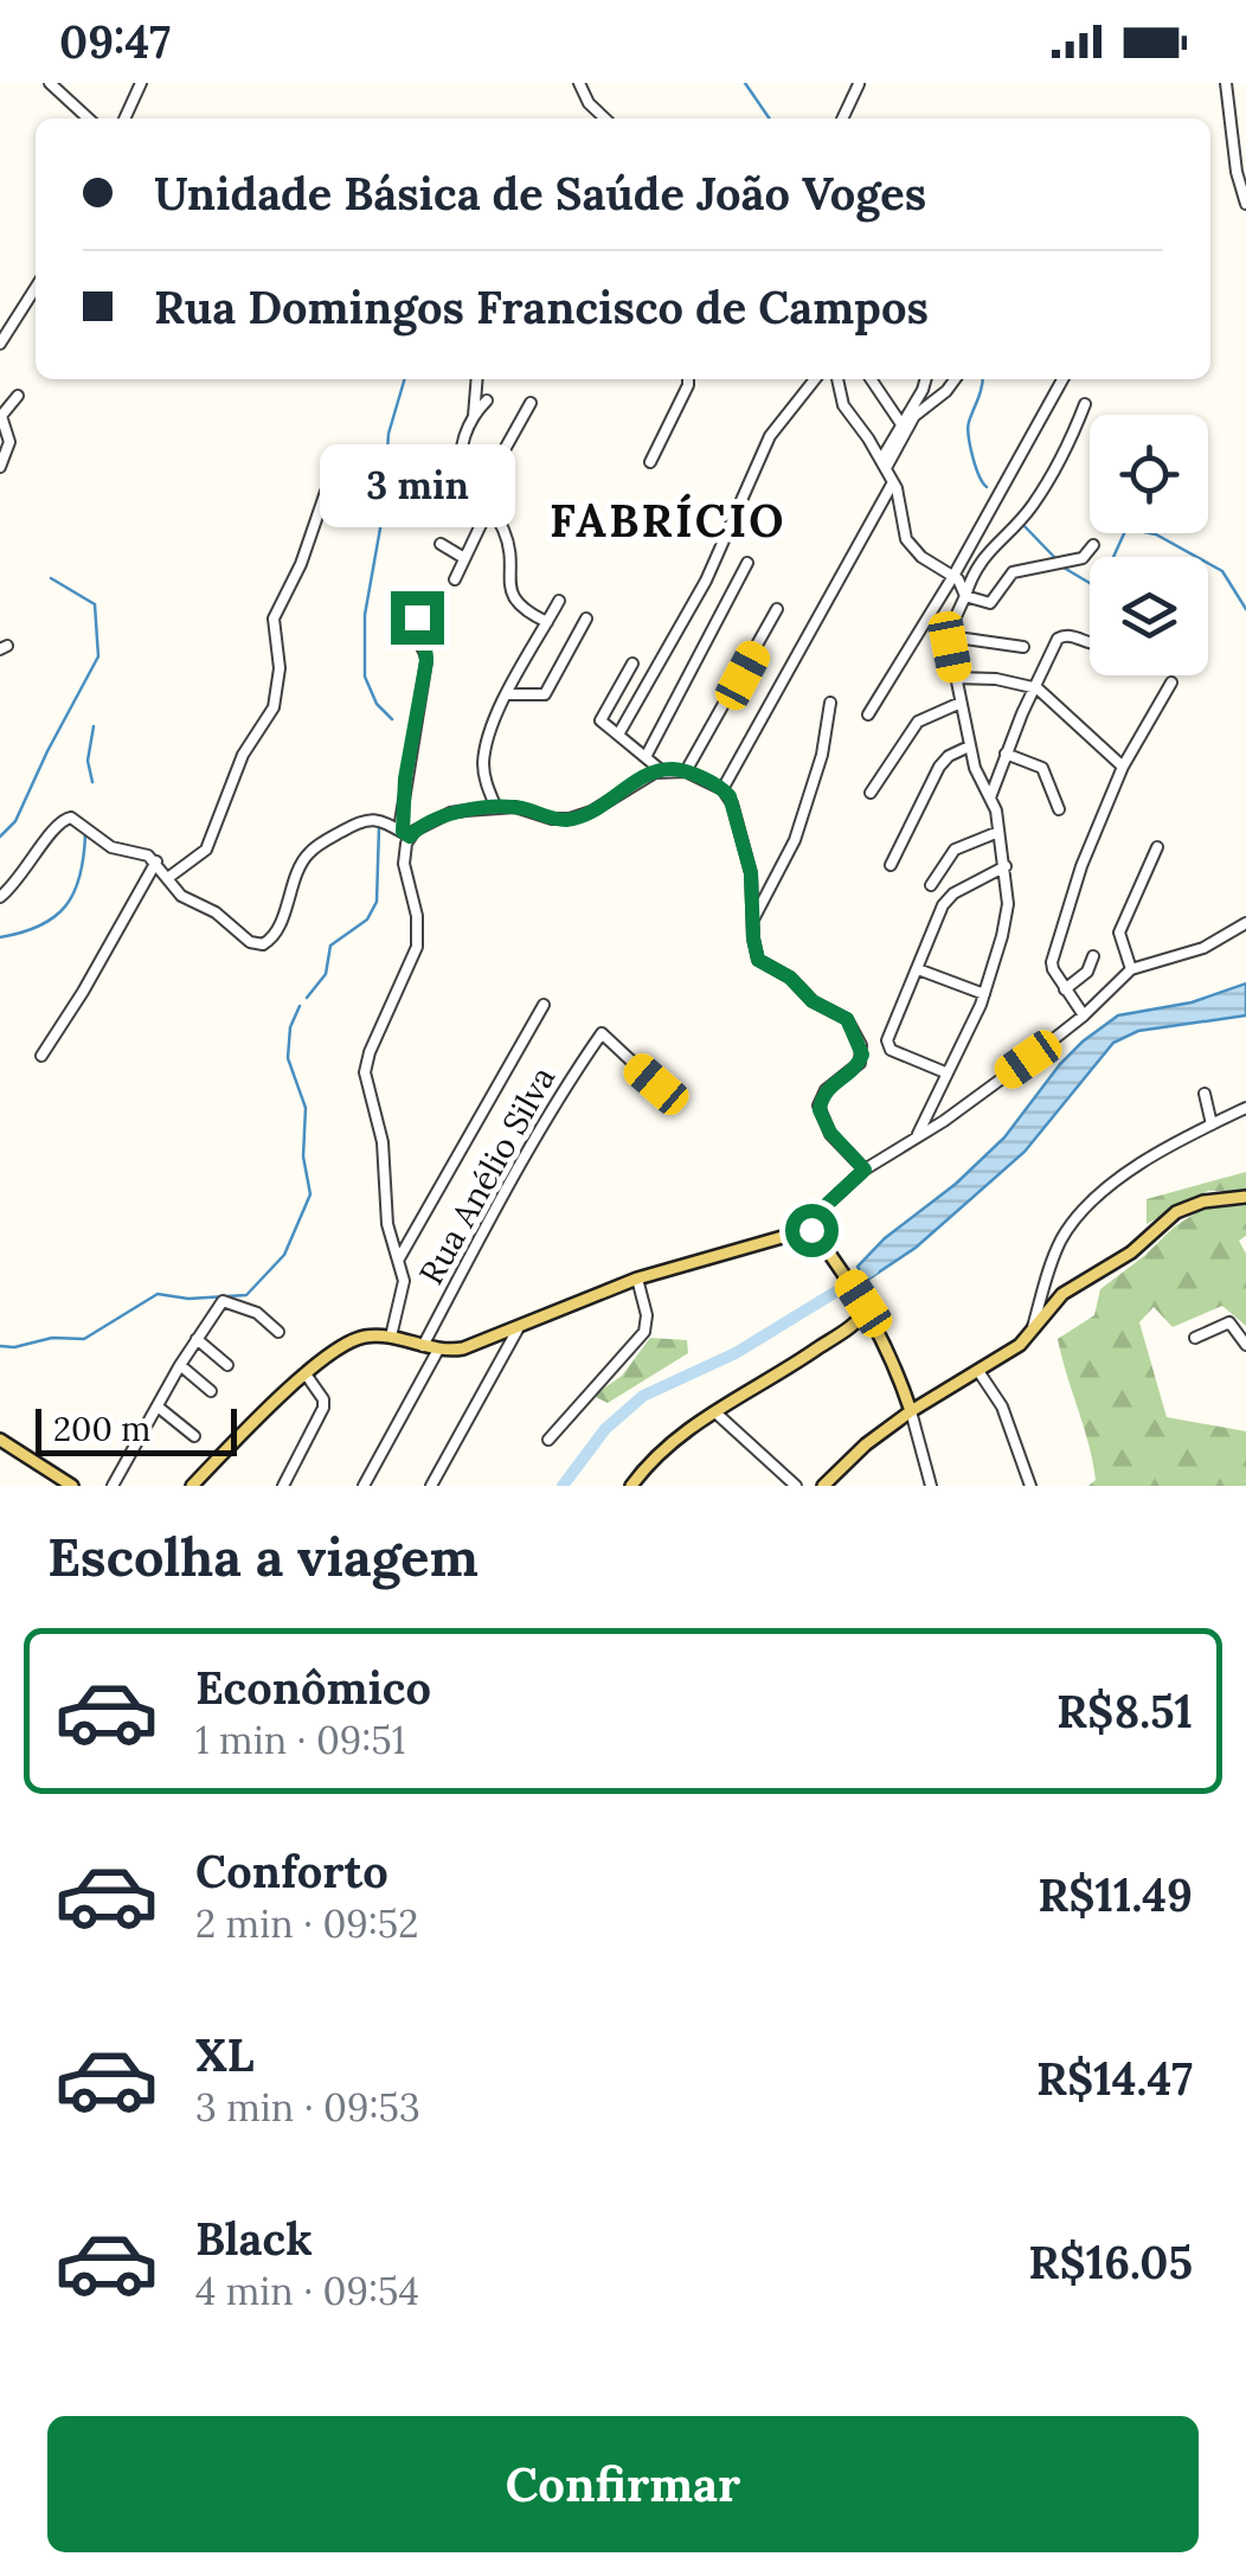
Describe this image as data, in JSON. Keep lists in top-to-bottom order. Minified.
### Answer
{"streets":{"street":["Rua Anélio Silva"]},"districts":["FABRÍCIO"],"scale_bar":"200 m","page":{"status":"09:47","banner":["Unidade Básica de Saúde João Voges","Rua Domingos Francisco de Campos"],"bubble":"3 min","scale":"200 m","heading":"Escolha a viagem","list":[{"name":"Econômico","note":"1 min · 09:51","value":"R$8.51"},{"name":"Conforto","note":"2 min · 09:52","value":"R$11.49"},{"name":"XL","note":"3 min · 09:53","value":"R$14.47"},{"name":"Black","note":"4 min · 09:54","value":"R$16.05"}],"buttons":"Confirmar"}}
